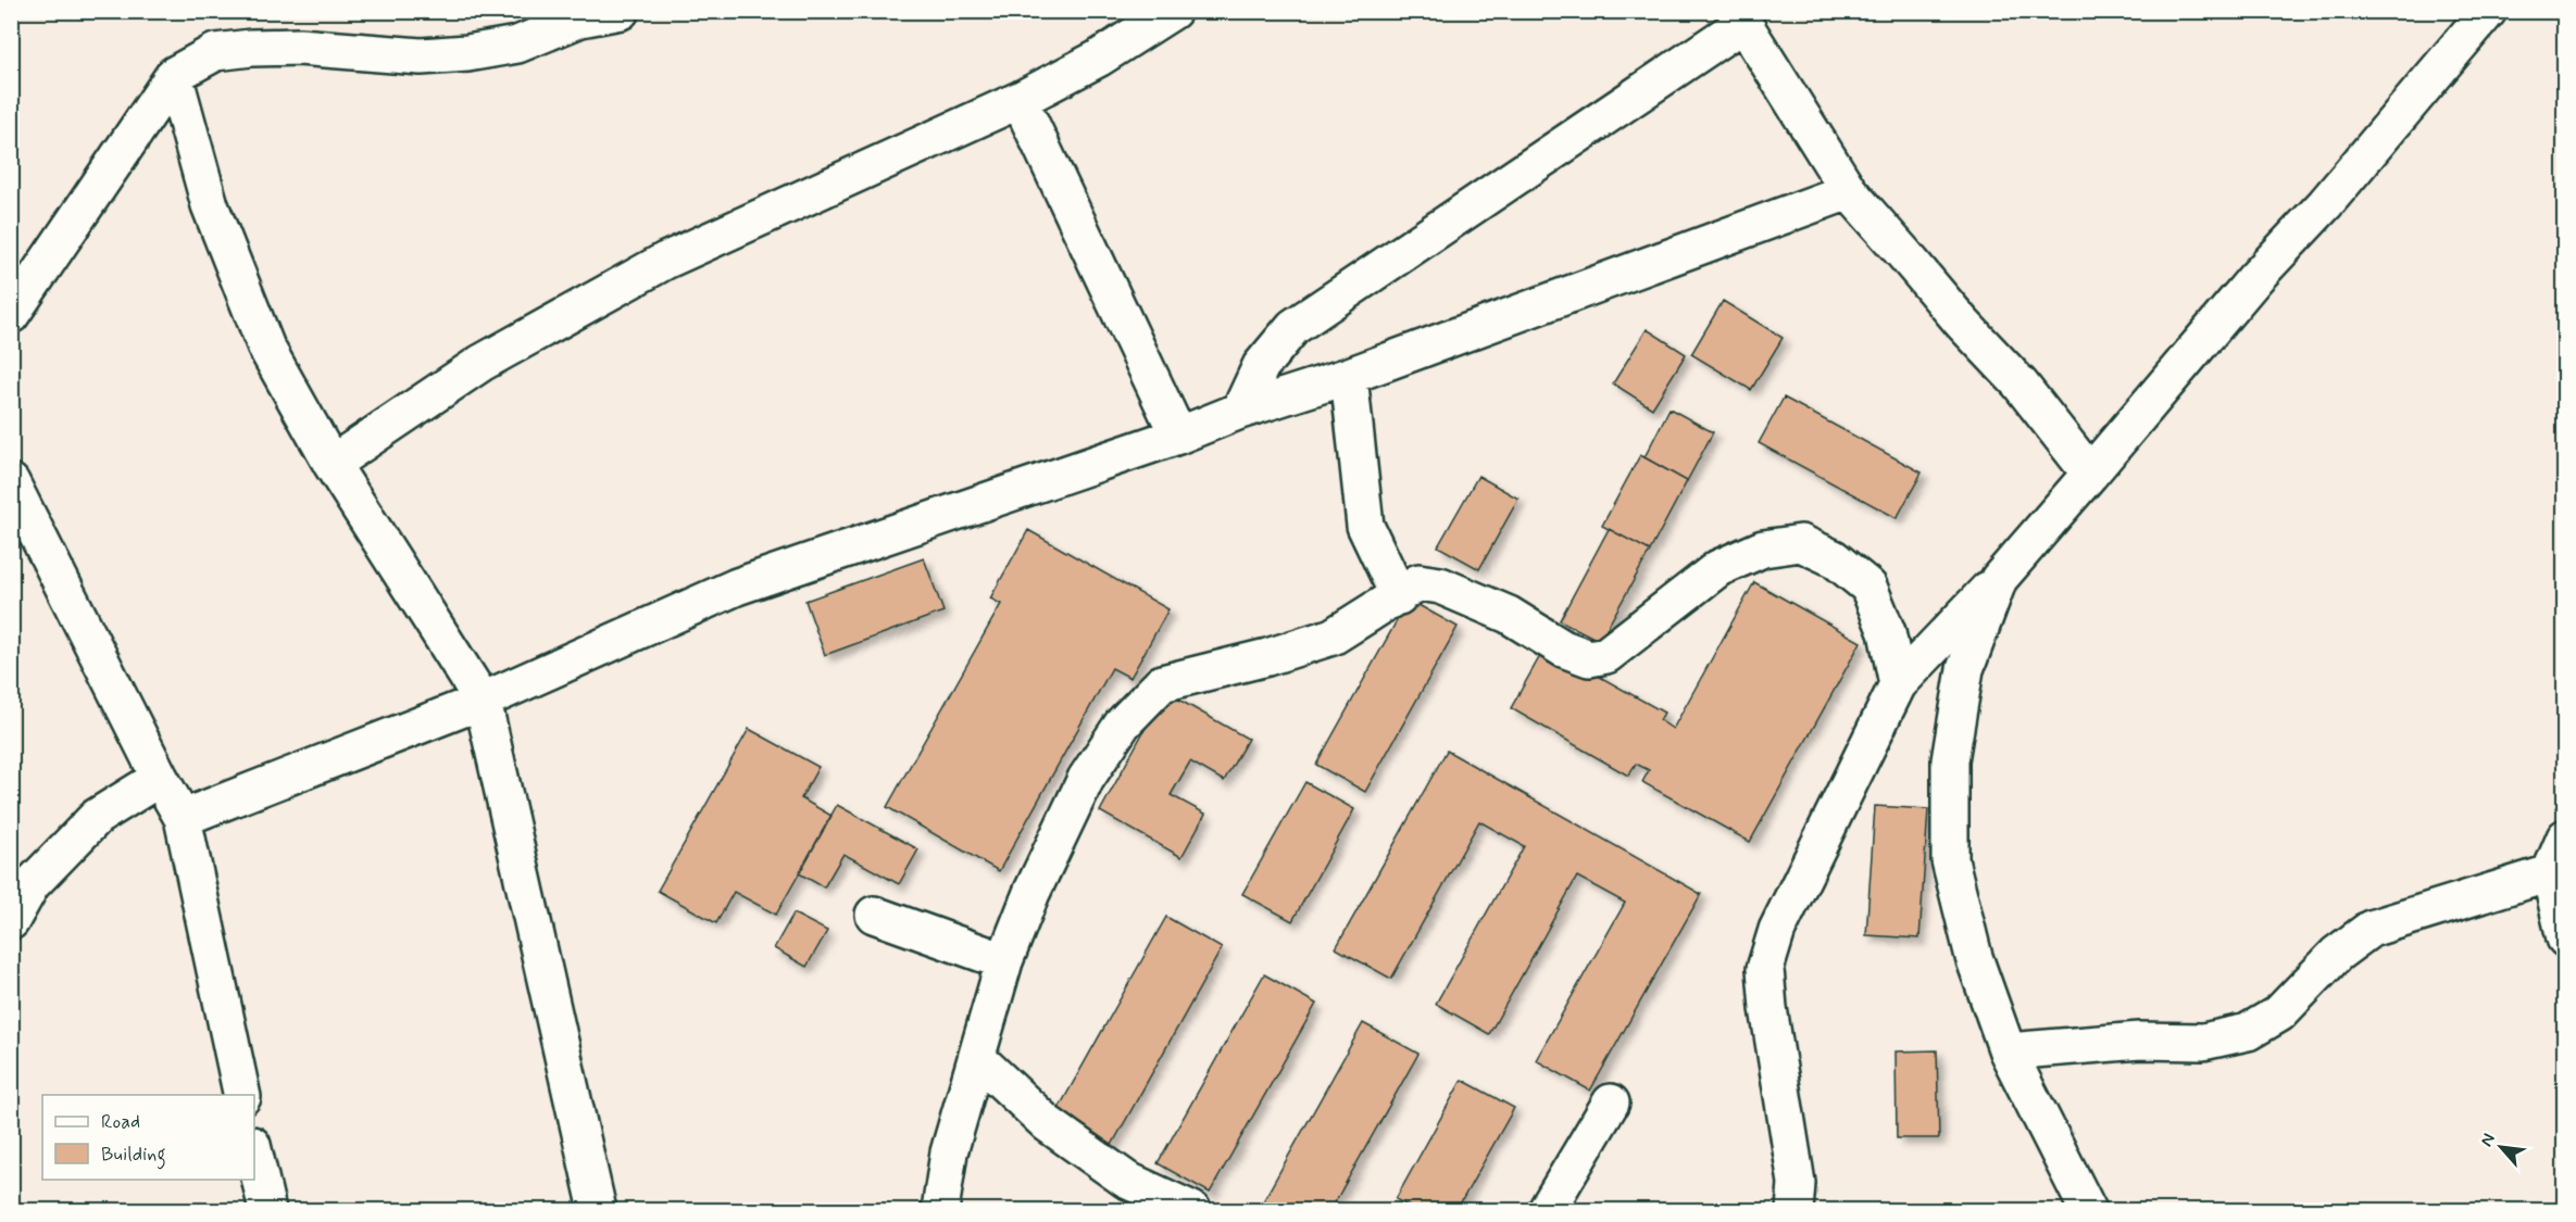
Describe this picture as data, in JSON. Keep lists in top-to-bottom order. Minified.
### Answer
{"legend":["Road","Building"],"north":"top left"}
